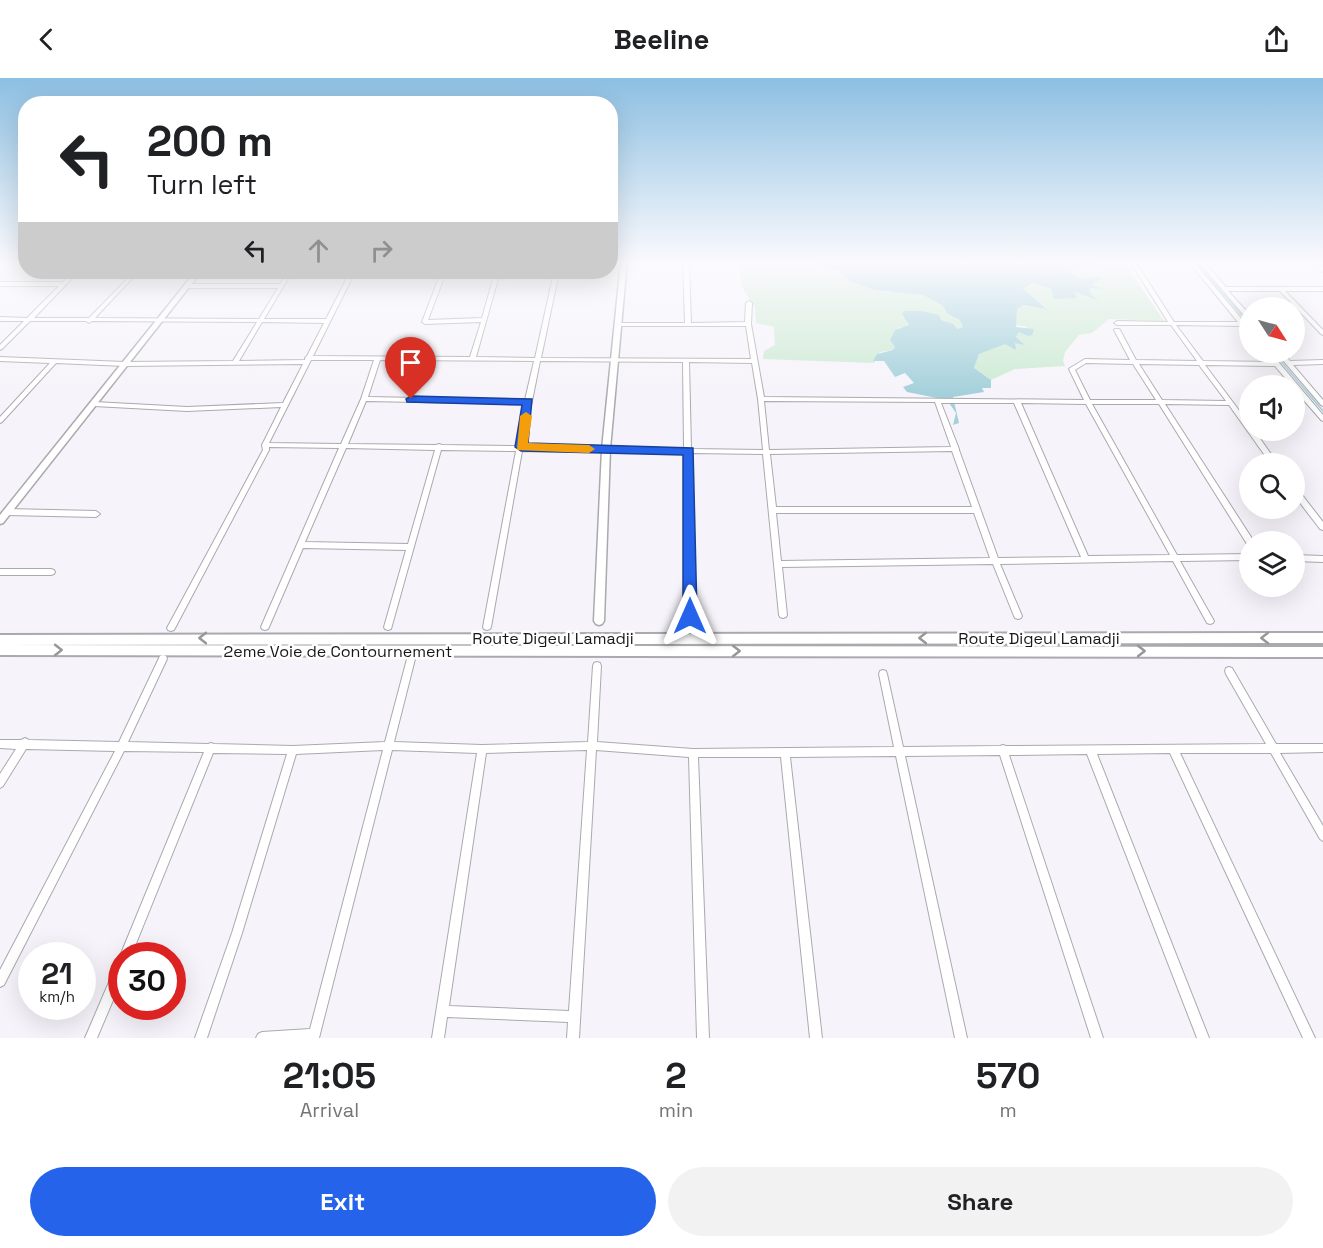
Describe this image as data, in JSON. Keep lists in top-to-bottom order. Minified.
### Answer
{"streets":{"main road":["Route Digeul Lamadji","2eme Voie de Contournement"]},"one_way":["Route Digeul Lamadji","2eme Voie de Contournement"],"north":"bottom right","page":{"header":"Beeline","turn":["200 m","Turn left"],"speed":"21 km/h","limit":"30","eta":["21:05","Arrival","2","min","570","m"],"buttons":["Exit","Share"]}}
